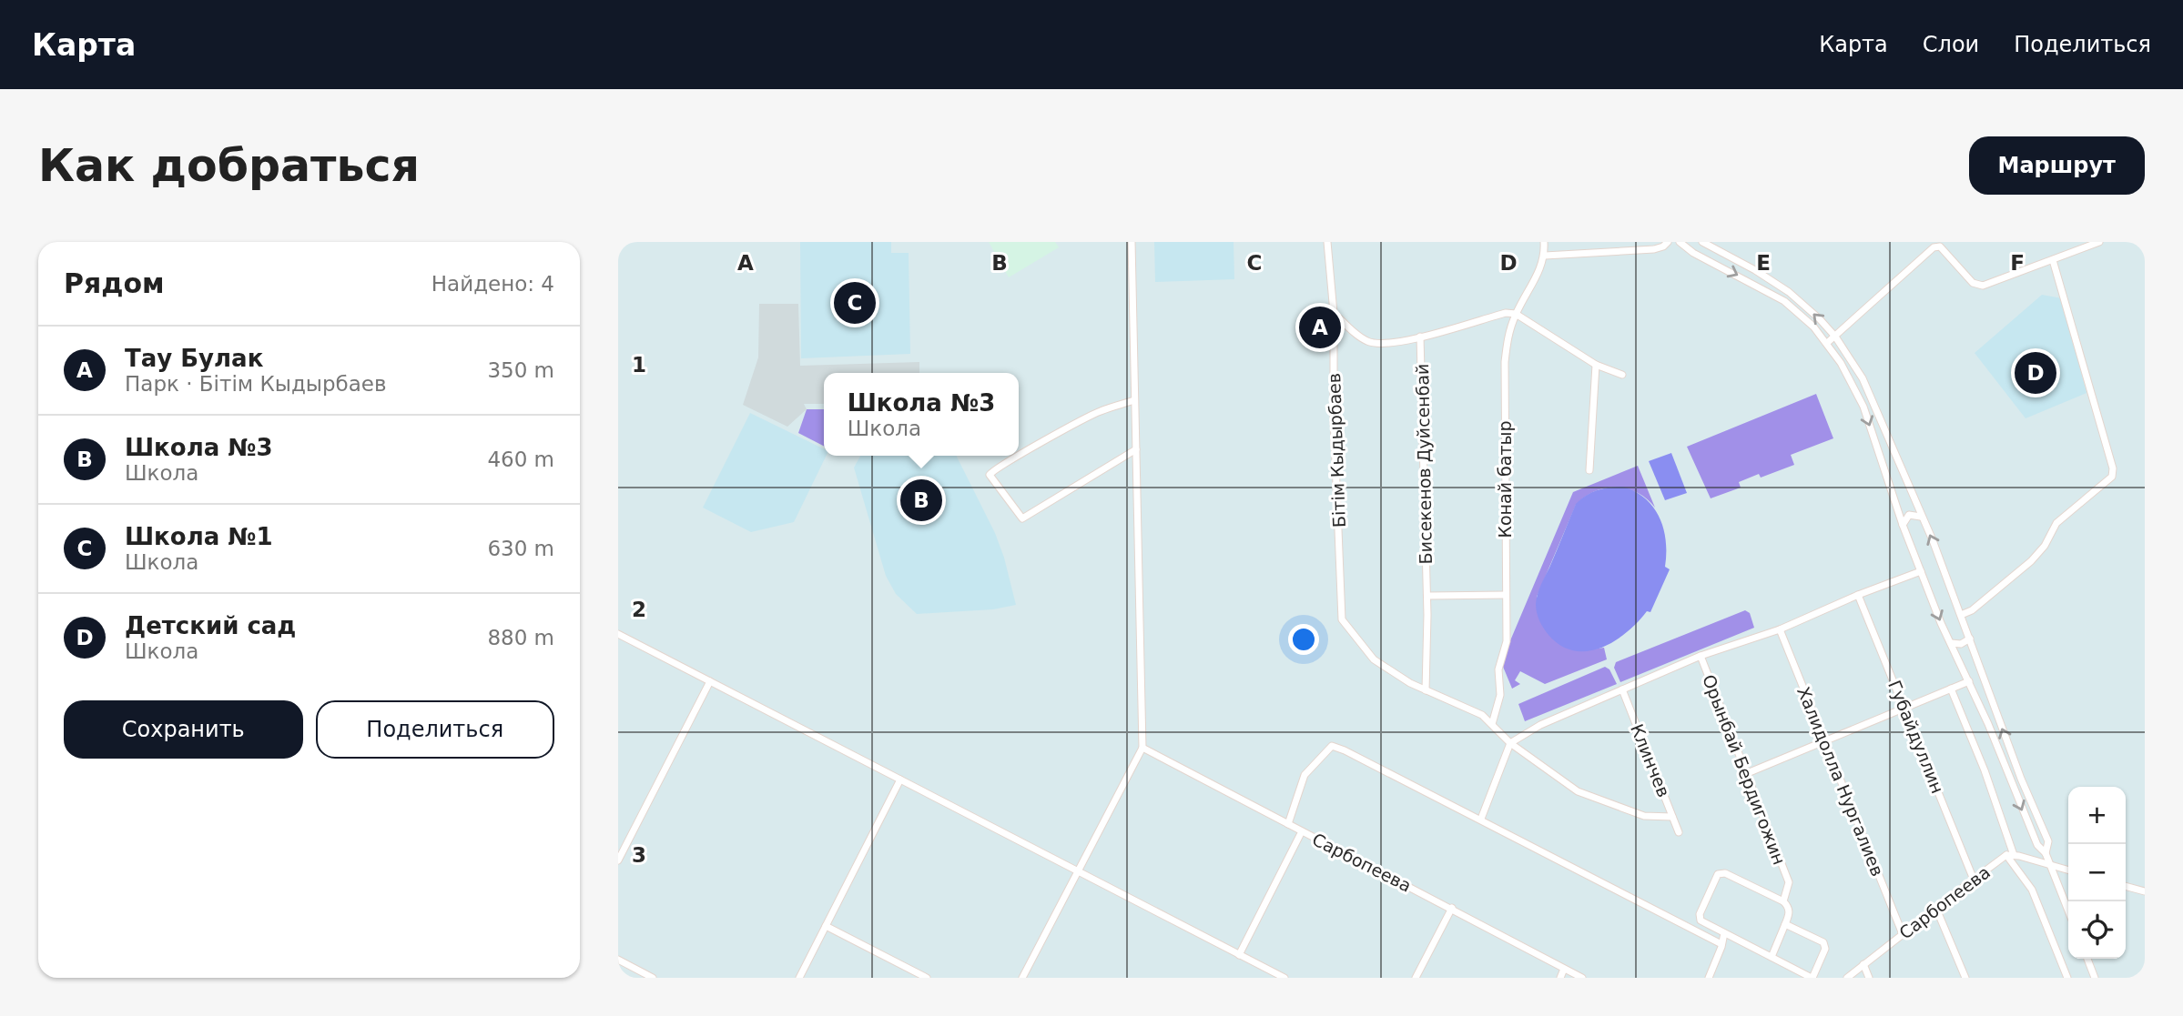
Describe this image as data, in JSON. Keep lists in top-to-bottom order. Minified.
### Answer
{"streets":{"street":["Бiтiм Кыдырбаев","Бисекенов Дуйсенбай","Конай батыр","Губайдуллин","Клинчев","Орынбай Бердигожин","Халидолла Нургалиев","Сарбопеева"]},"crossings":[["Бiтiм Кыдырбаев","Бисекенов Дуйсенбай"],["Бiтiм Кыдырбаев","Конай батыр"],["Бiтiм Кыдырбаев","Клинчев"],["Губайдуллин","Сарбопеева"],["Халидолла Нургалиев","Сарбопеева"]],"page":{"header":"Карта","nav":["Карта","Слои","Поделиться"],"buttons":["Маршрут",["Сохранить","Поделиться"]],"title":"Как добраться","heading":["Рядом","Найдено: 4"],"pins":["C","A","D","B"],"list":[{"mark":"A","name":"Тау Булак","note":"Парк · Бiтiм Кыдырбаев","value":"350 m"},{"mark":"B","name":"Школа №3","note":"Школа","value":"460 m"},{"mark":"C","name":"Школа №1","note":"Школа","value":"630 m"},{"mark":"D","name":"Детский сад","note":"Школа","value":"880 m"}],"popup":["Школа №3","Школа"],"map_buttons":["+","−"]},"grid":{"columns":["A","B","C","D","E","F"],"rows":["1","2","3"]}}
